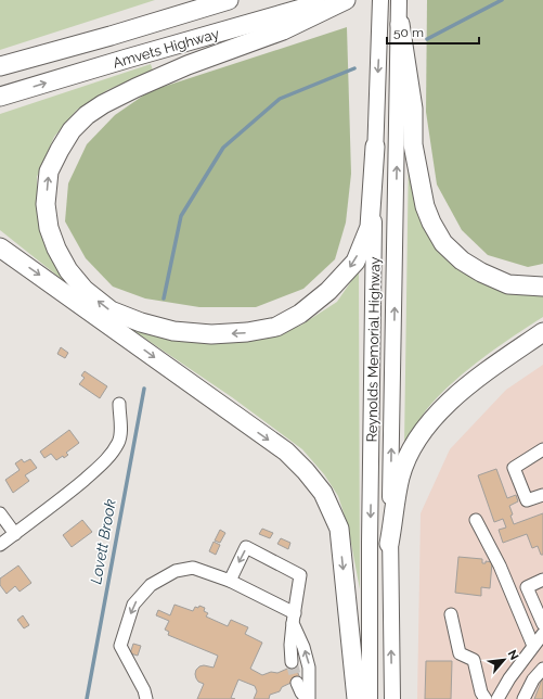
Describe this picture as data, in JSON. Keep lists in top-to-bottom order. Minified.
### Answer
{"streets":{"highway":["Amvets Highway"],"main road":["Reynolds Memorial Highway"]},"water":["Lovett Brook"],"scale_bar":"50 m","north":"top right"}
